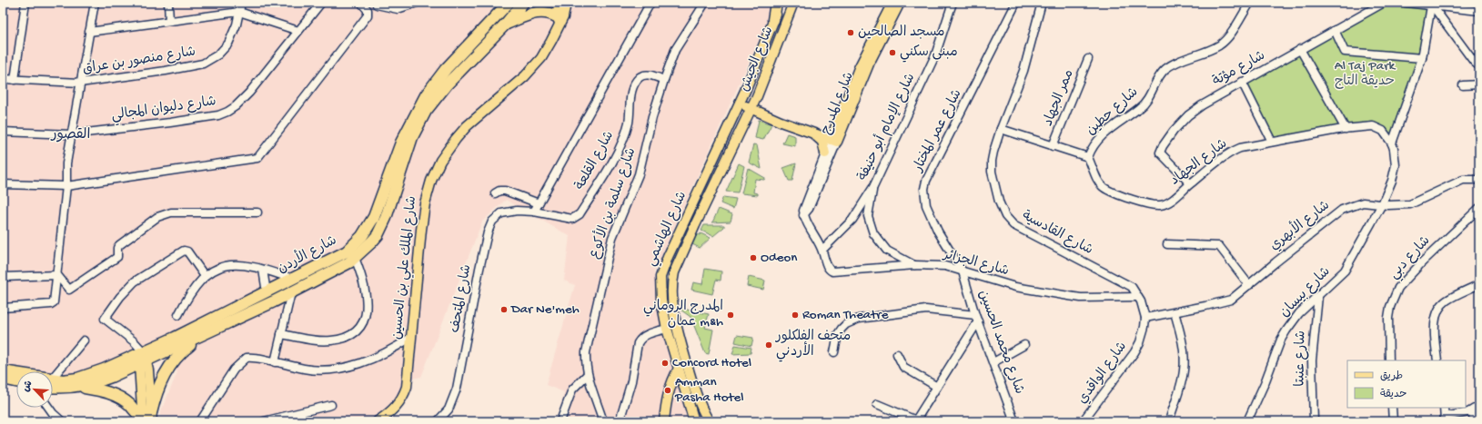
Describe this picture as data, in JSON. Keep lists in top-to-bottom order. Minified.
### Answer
{"streets":{"highway":["شارع الأردن"],"main road":["شارع الجيش","شارع المدرج","شارع الهاشمي","شارع الملك علي بن الحسين"],"street":["شارع منصور بن عراق","شارع مؤتة","ممر الجهاد","شارع دليوان المجالي","شارع حطين","شارع الإمام أبو حنيفة","شارع عمر المختار","شارع القلعة","شارع الجهاد","شارع سلمة بن الأكوع","شارع الأبهري","شارع القادسية","شارع دبي","شارع الجزائر","شارع بيسان","شارع المتحف","شارع محمد الحسين","شارع عنبتا","شارع الواقدي"]},"crossings":[["شارع الجيش","شارع الهاشمي"],["شارع مؤتة","شارع الجهاد"],["شارع حطين","شارع الجهاد"],["شارع الإمام أبو حنيفة","شارع الجزائر"],["شارع عمر المختار","شارع الجزائر"],["شارع عمر المختار","شارع محمد الحسين"],["شارع القلعة","شارع سلمة بن الأكوع"],["شارع القلعة","شارع المتحف"],["شارع الأبهري","شارع القادسية"],["شارع الأبهري","شارع بيسان"],["شارع الأبهري","شارع الواقدي"],["شارع القادسية","شارع الجزائر"],["شارع القادسية","شارع الواقدي"],["شارع الجزائر","شارع محمد الحسين"],["شارع بيسان","شارع عنبتا"]],"districts":["القصور"],"parks":["Al Taj Park حديقة التاج"],"places":["مسجد الصالحين","مبنى سكني","Odeon","Dar Ne'meh","المدرج الروماني عمان m&h","Roman Theatre","متحف الفلكلور الأردني","Concord Hotel","Amman Pasha Hotel"],"legend":["طريق","حديقة"],"north":"top left"}
